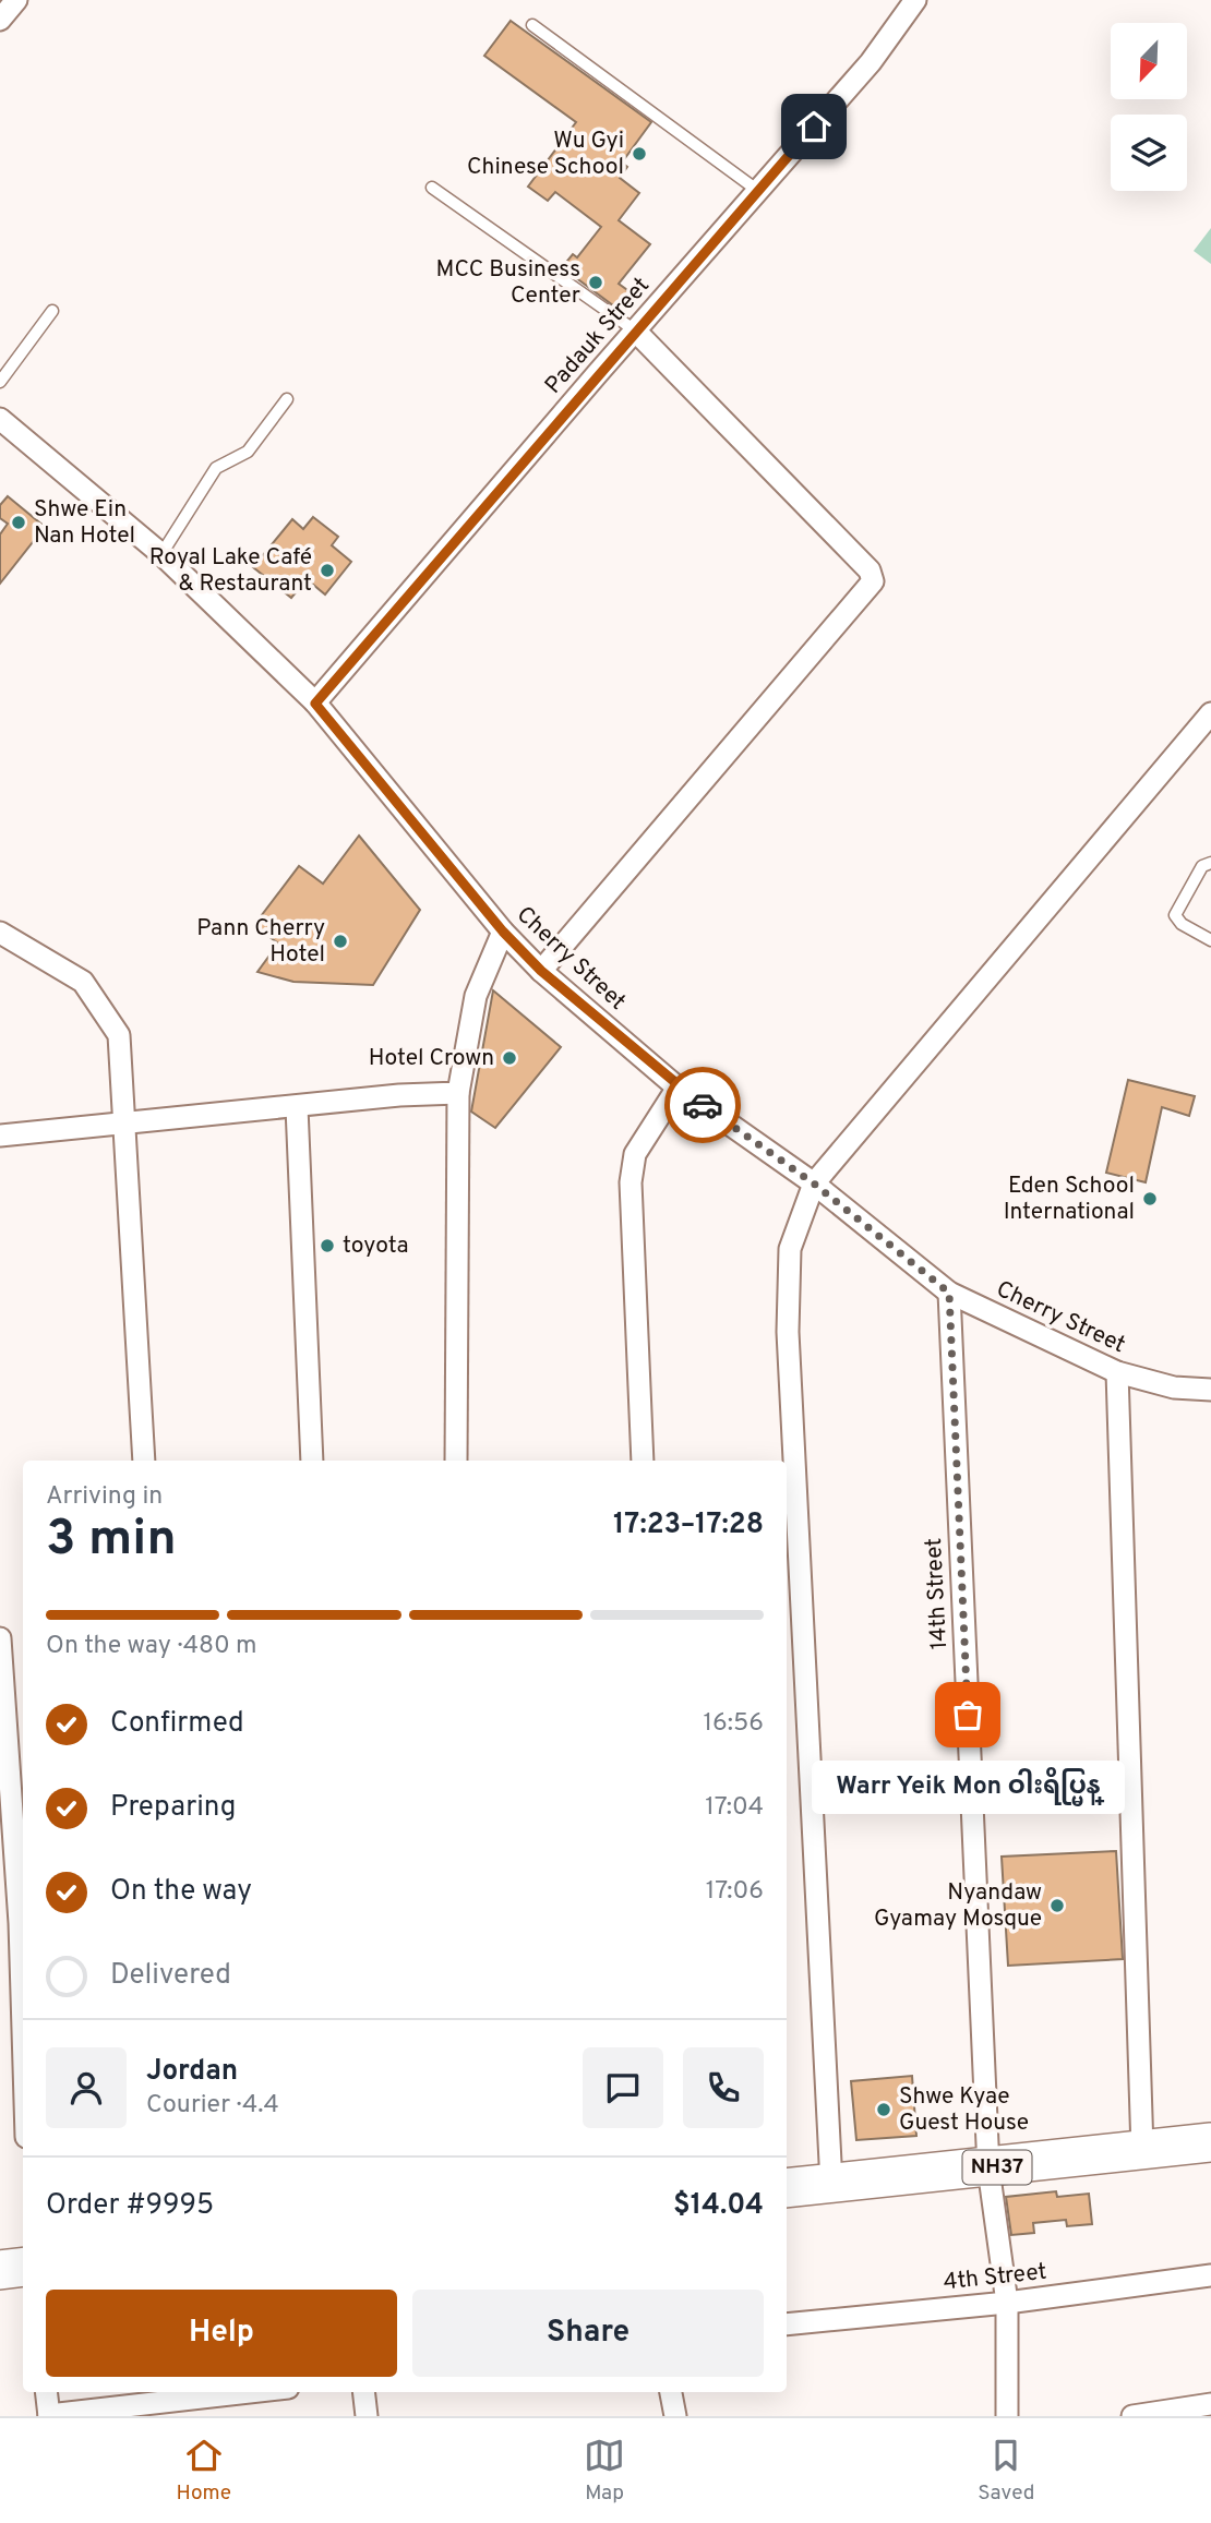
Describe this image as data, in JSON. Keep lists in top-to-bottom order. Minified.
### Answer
{"streets":{"highway":["NH37"],"street":["Padauk Street","Cherry Street","14th Street","4th Street"]},"crossings":[["Padauk Street","Cherry Street"],["Cherry Street","14th Street"],["14th Street","NH37"],["14th Street","4th Street"]],"places":["Wu Gyi Chinese School","MCC Business Center","Shwe Ein Nan Hotel","Royal Lake Café & Restaurant","Pann Cherry Hotel","Hotel Crown","Eden School International","toyota","Warr Yeik Mon ဝါးရိပ္မြန္","Nyandaw Gyamay Mosque","Shwe Kyae Guest House"],"north":"bottom left","page":{"heading":["3 min","Arriving in","17:23–17:28"],"panel":["Jordan","Courier · 4.4","Order #9995","$14.04"],"bar":"On the way · 480 m","list":[["Confirmed","16:56"],["Preparing","17:04"],["On the way","17:06"],"Delivered"],"bubble":"Warr Yeik Mon ဝါးရိပ္မြန္","buttons":["Help","Share"],"tabs":["Home","Map","Saved"]}}
